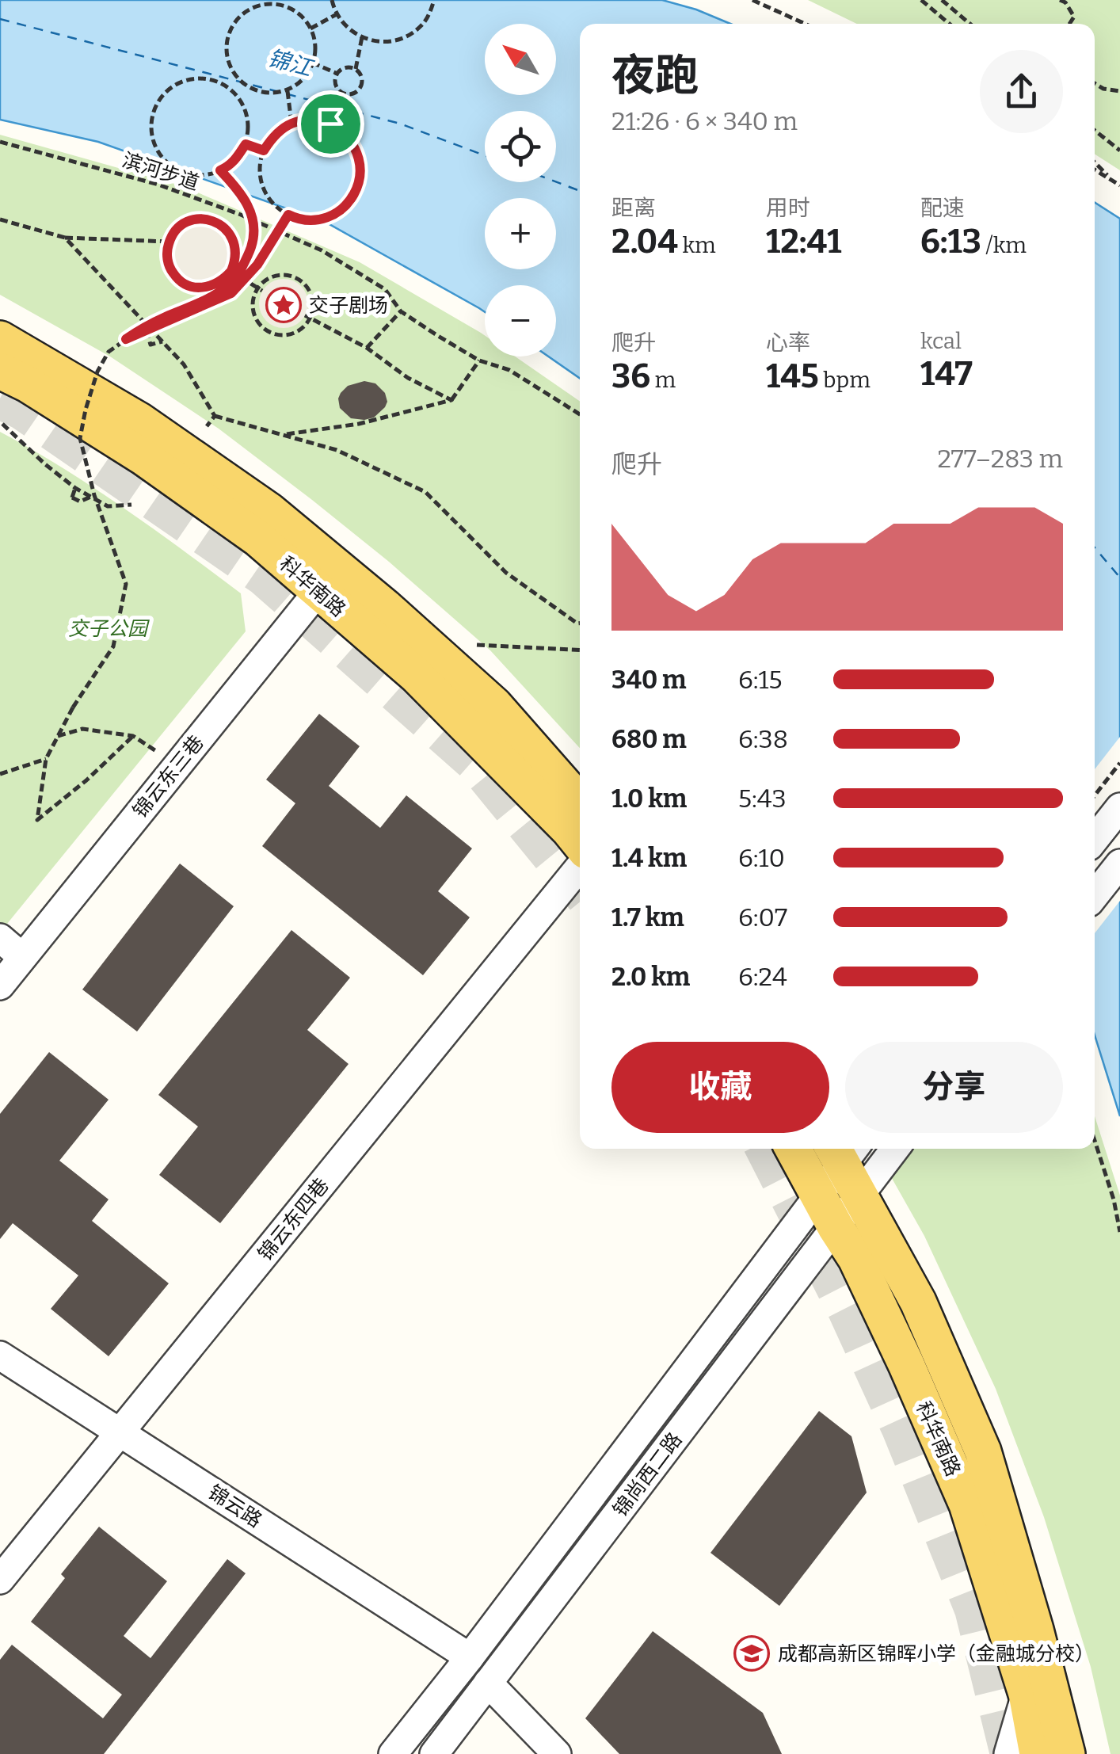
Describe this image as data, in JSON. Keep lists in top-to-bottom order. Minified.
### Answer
{"streets":{"main road":["科华南路"],"street":["锦云东三巷","锦云东四巷","锦尚西二路","锦云路"],"path":["滨河步道"]},"crossings":[["科华南路","锦云东三巷"],["科华南路","锦尚西二路"],["锦云东四巷","锦云路"]],"water":["锦江"],"parks":["交子公园"],"places":{"place":["交子剧场"],"school or university":["成都高新区锦晖小学（金融城分校）"]},"north":"top left","page":{"map_buttons":["+","−"],"heading":["夜跑","21:26 · 6 × 340 m"],"stats":[["距离","2.04 km"],["用时","12:41"],["配速","6:13 /km"],["爬升","36 m"],["心率","145 bpm"],["kcal","147"]],"chart":["爬升","277–283 m"],"list":[{"name":"340 m","note":"6:15"},{"name":"680 m","note":"6:38"},{"name":"1.0 km","note":"5:43"},{"name":"1.4 km","note":"6:10"},{"name":"1.7 km","note":"6:07"},{"name":"2.0 km","note":"6:24"}],"buttons":["收藏","分享"]}}
